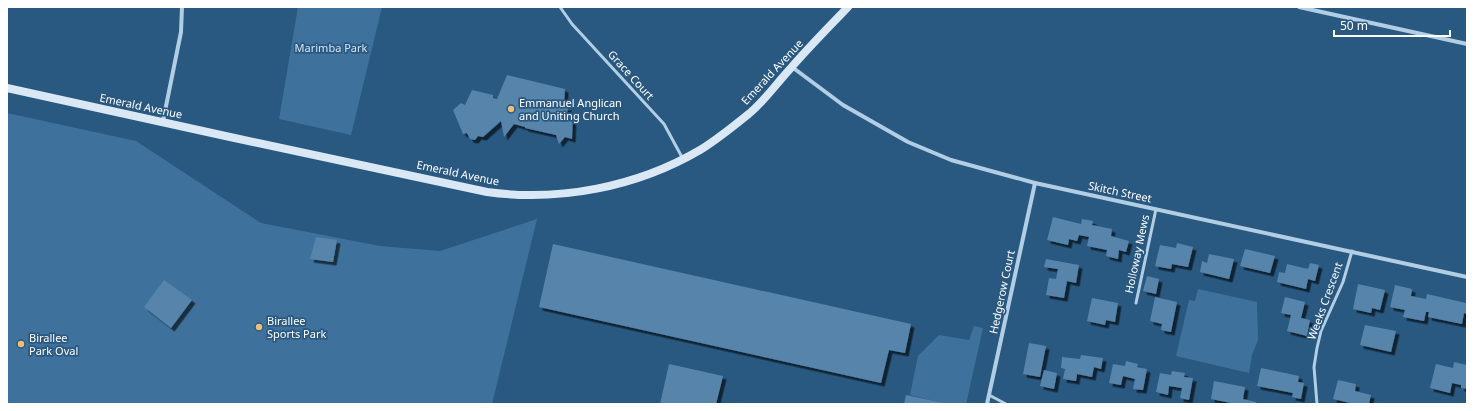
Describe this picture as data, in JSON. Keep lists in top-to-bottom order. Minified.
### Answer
{"streets":{"street":["Emerald Avenue","Skitch Street","Hedgerow Court"],"lane":["Grace Court","Holloway Mews","Weeks Crescent"]},"crossings":[["Emerald Avenue","Grace Court"],["Emerald Avenue","Skitch Street"],["Skitch Street","Holloway Mews"],["Skitch Street","Hedgerow Court"],["Skitch Street","Weeks Crescent"]],"parks":["Marimba Park"],"places":["Emmanuel Anglican and Uniting Church","Birallee Sports Park","Birallee Park Oval"],"scale_bar":"50 m"}
